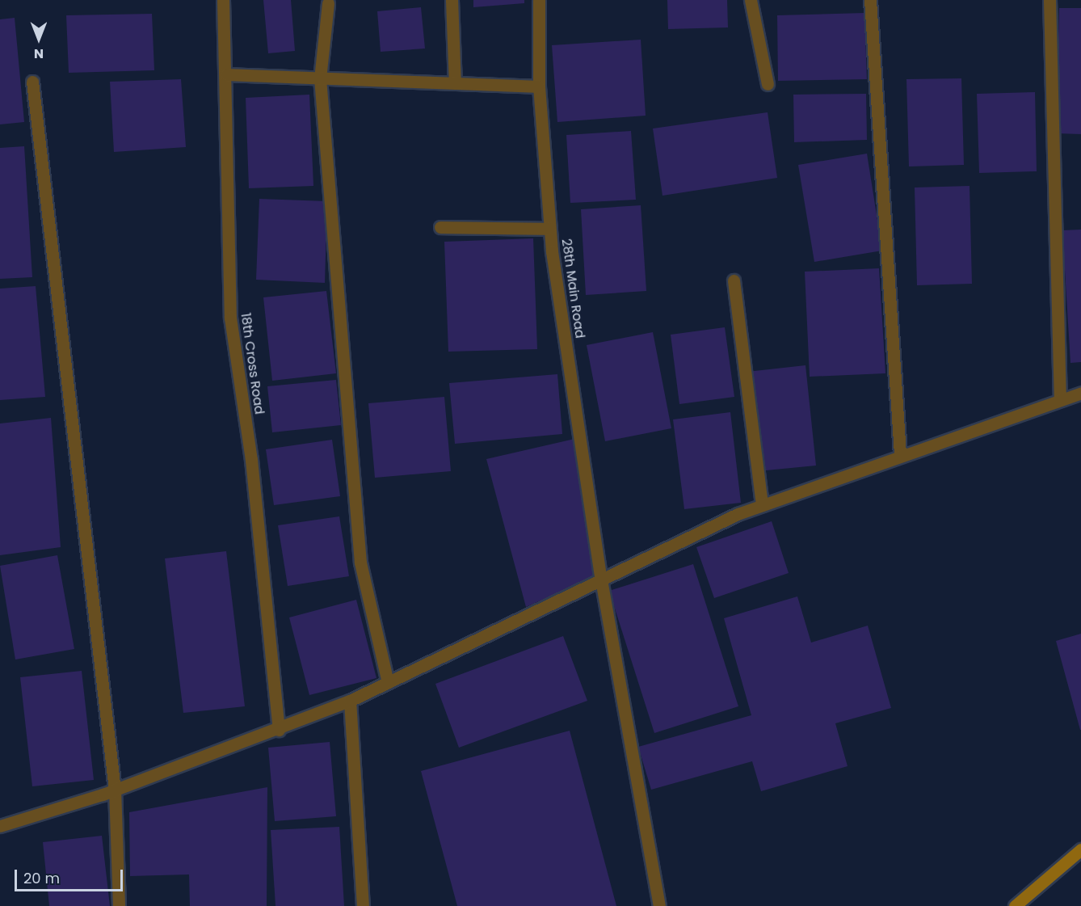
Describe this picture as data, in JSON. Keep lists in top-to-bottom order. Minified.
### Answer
{"streets":{"street":["28th Main Road","18th Cross Road"]},"scale_bar":"20 m","north":"bottom"}
